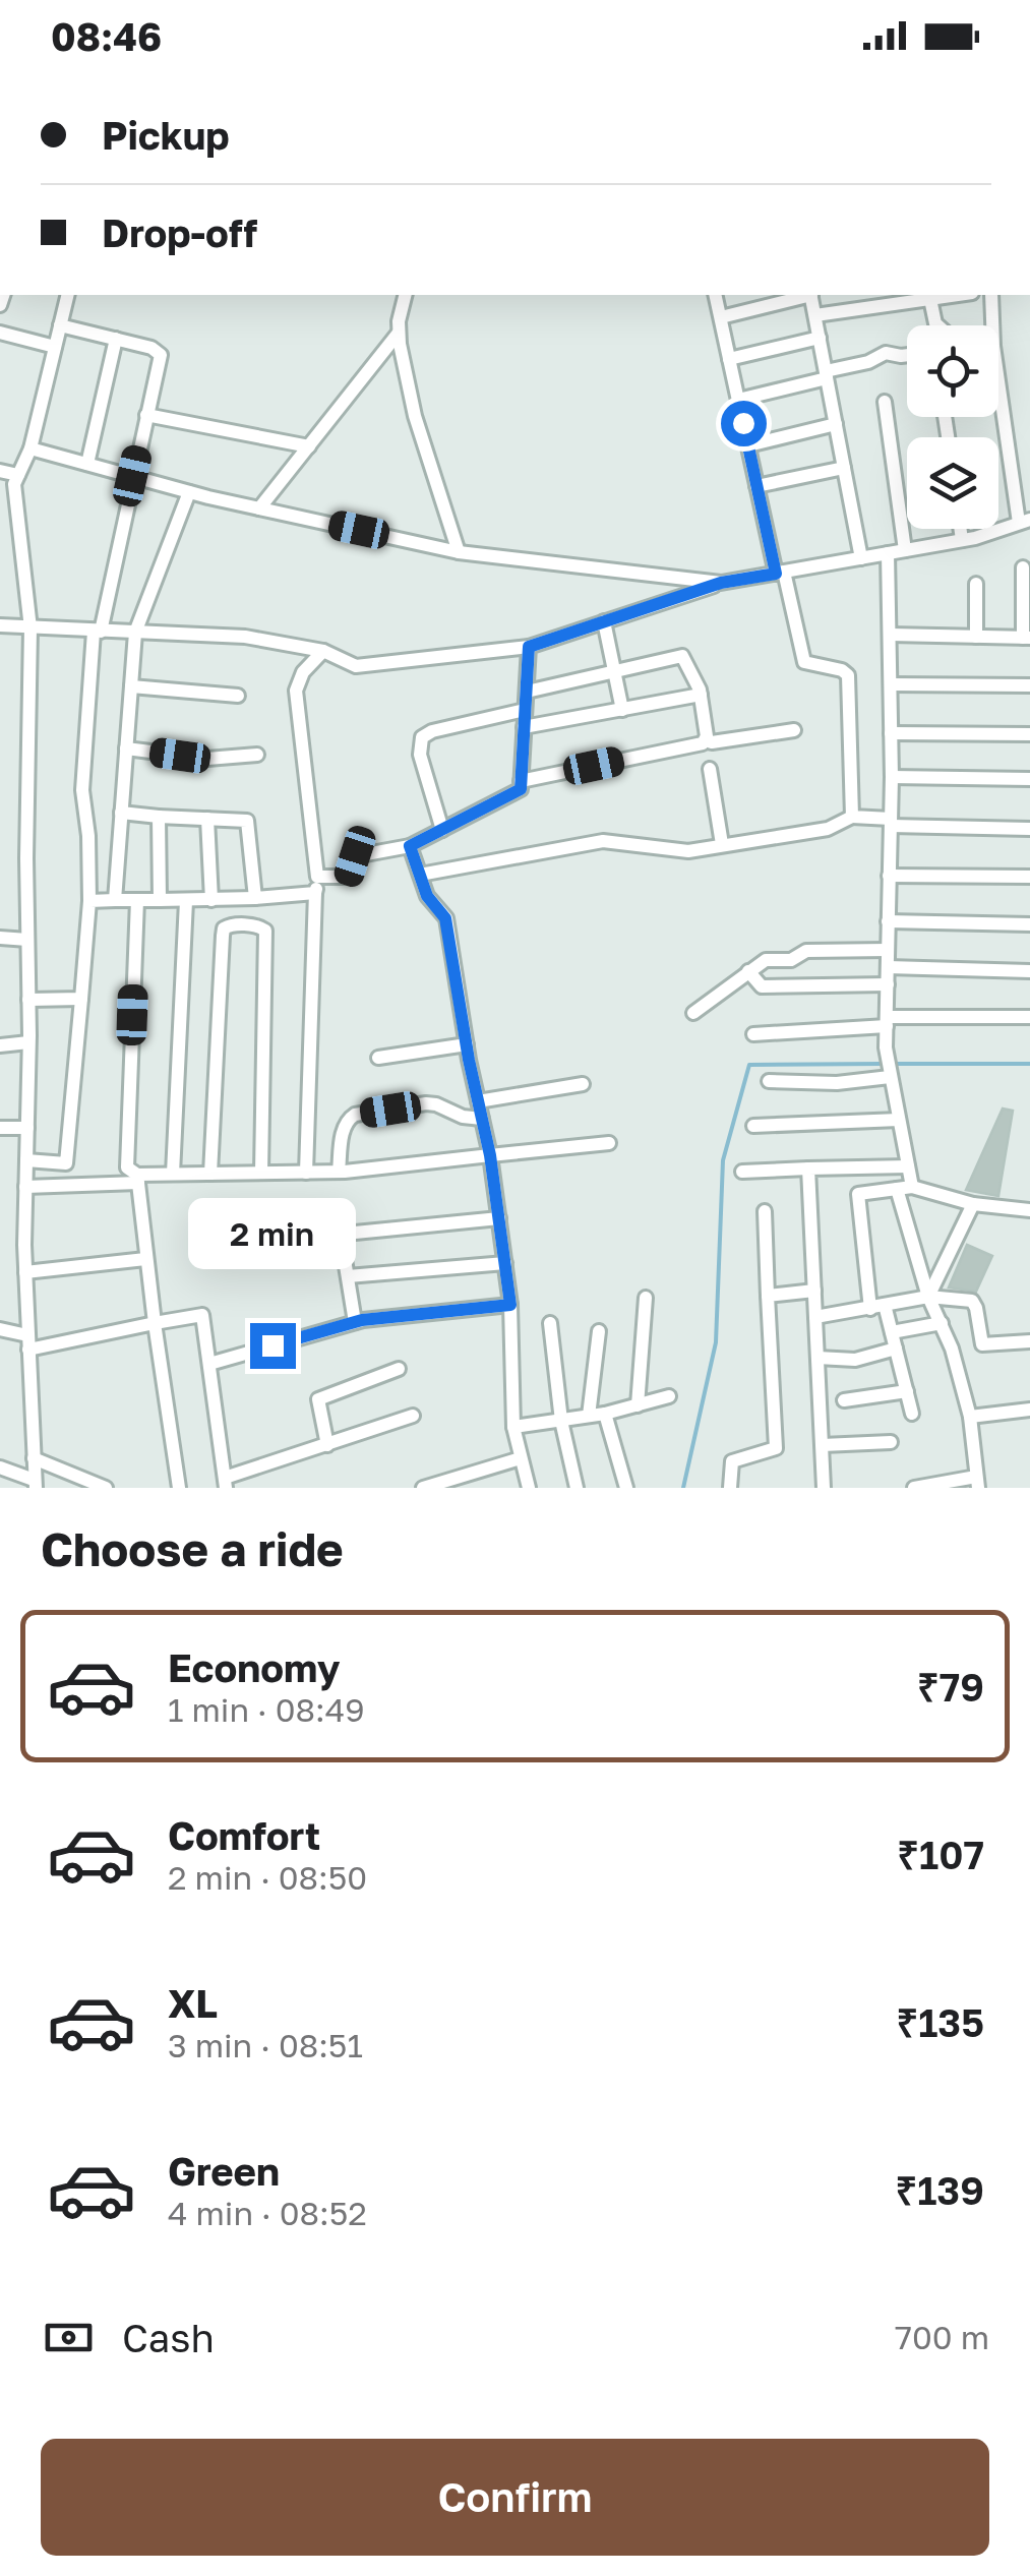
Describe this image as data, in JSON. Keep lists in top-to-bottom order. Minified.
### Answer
{"page":{"status":"08:46","banner":["Pickup","Drop-off"],"bubble":"2 min","heading":"Choose a ride","list":[{"name":"Economy","note":"1 min · 08:49","value":"₹79"},{"name":"Comfort","note":"2 min · 08:50","value":"₹107"},{"name":"XL","note":"3 min · 08:51","value":"₹135"},{"name":"Green","note":"4 min · 08:52","value":"₹139"}],"pay":["Cash","700 m"],"buttons":"Confirm"}}
